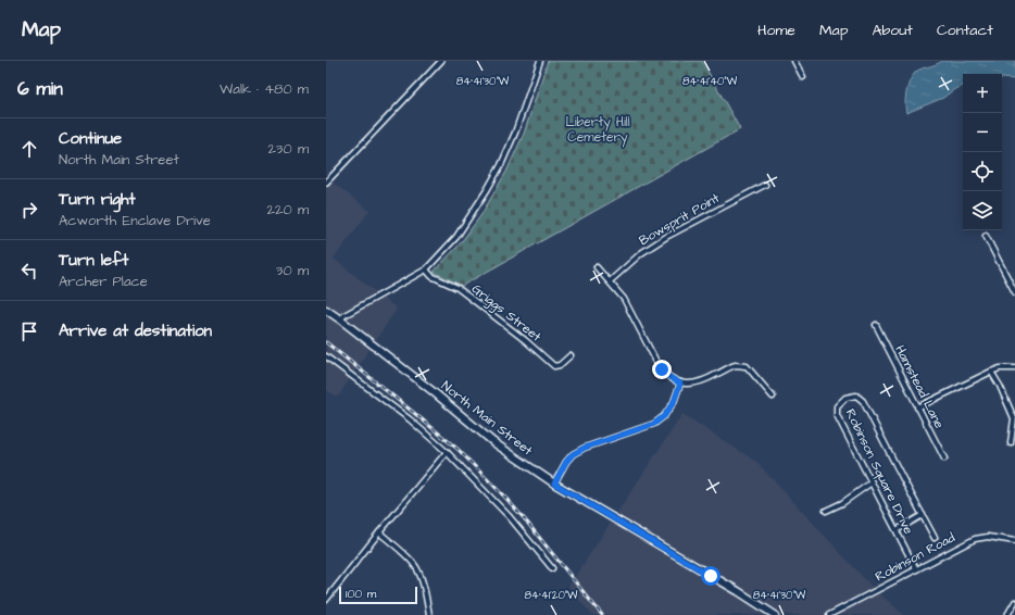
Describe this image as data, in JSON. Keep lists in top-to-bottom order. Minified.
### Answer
{"streets":{"main road":["North Main Street"],"street":["Bowsprit Point","Griggs Street","Hamstead Lane","Robinson Square Drive","Robinson Road"]},"crossings":[["Robinson Square Drive","Robinson Road"]],"parks":["Liberty Hill Cemetery"],"scale_bar":"100 m","page":{"header":"Map","nav":["Home","Map","About","Contact"],"heading":["6 min","Walk · 480 m"],"map_buttons":["+","−"],"list":[["Continue","North Main Street","230 m"],["Turn right","Acworth Enclave Drive","220 m"],["Turn left","Archer Place","30 m"],"Arrive at destination"],"scale":"100 m"},"coordinates":["84°41'30\"W","84°41'40\"W","84°41'20\"W"]}
